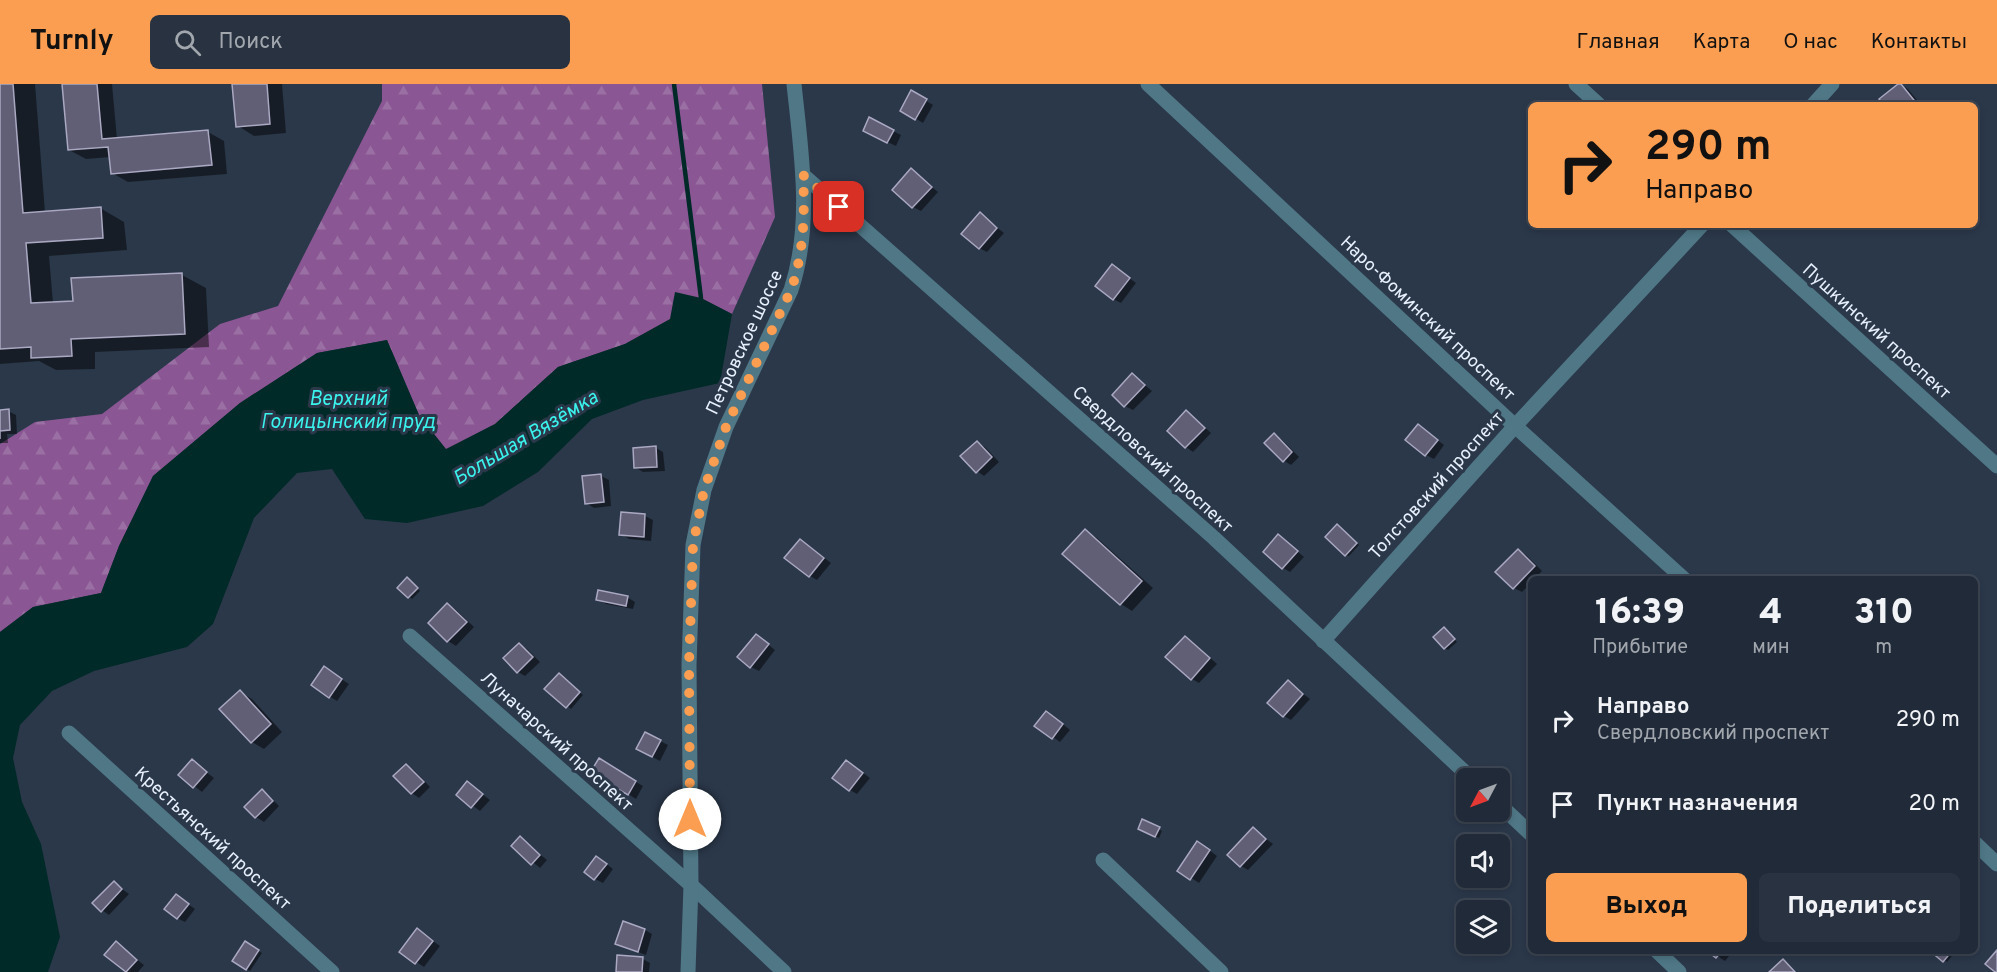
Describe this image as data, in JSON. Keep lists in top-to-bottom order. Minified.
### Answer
{"streets":{"street":["Наро-Фоминский проспект","Пушкинский проспект","Петровское шоссе","Свердловский проспект","Толстовский проспект","Луначарский проспект","Крестьянский проспект"]},"crossings":[["Наро-Фоминский проспект","Толстовский проспект"],["Петровское шоссе","Свердловский проспект"],["Петровское шоссе","Луначарский проспект"],["Свердловский проспект","Толстовский проспект"]],"water":["Верхний Голицынский пруд","Большая Вязёмка"],"north":"bottom left","page":{"header":"Turnly","search":"Поиск","nav":["Главная","Карта","О нас","Контакты"],"turn":["290 m","Направо"],"eta":["16:39","Прибытие","4","мин","310","m"],"list":[{"name":"Направо","note":"Свердловский проспект","value":"290 m"},{"name":"Пункт назначения","value":"20 m"}],"buttons":["Выход","Поделиться"]}}
